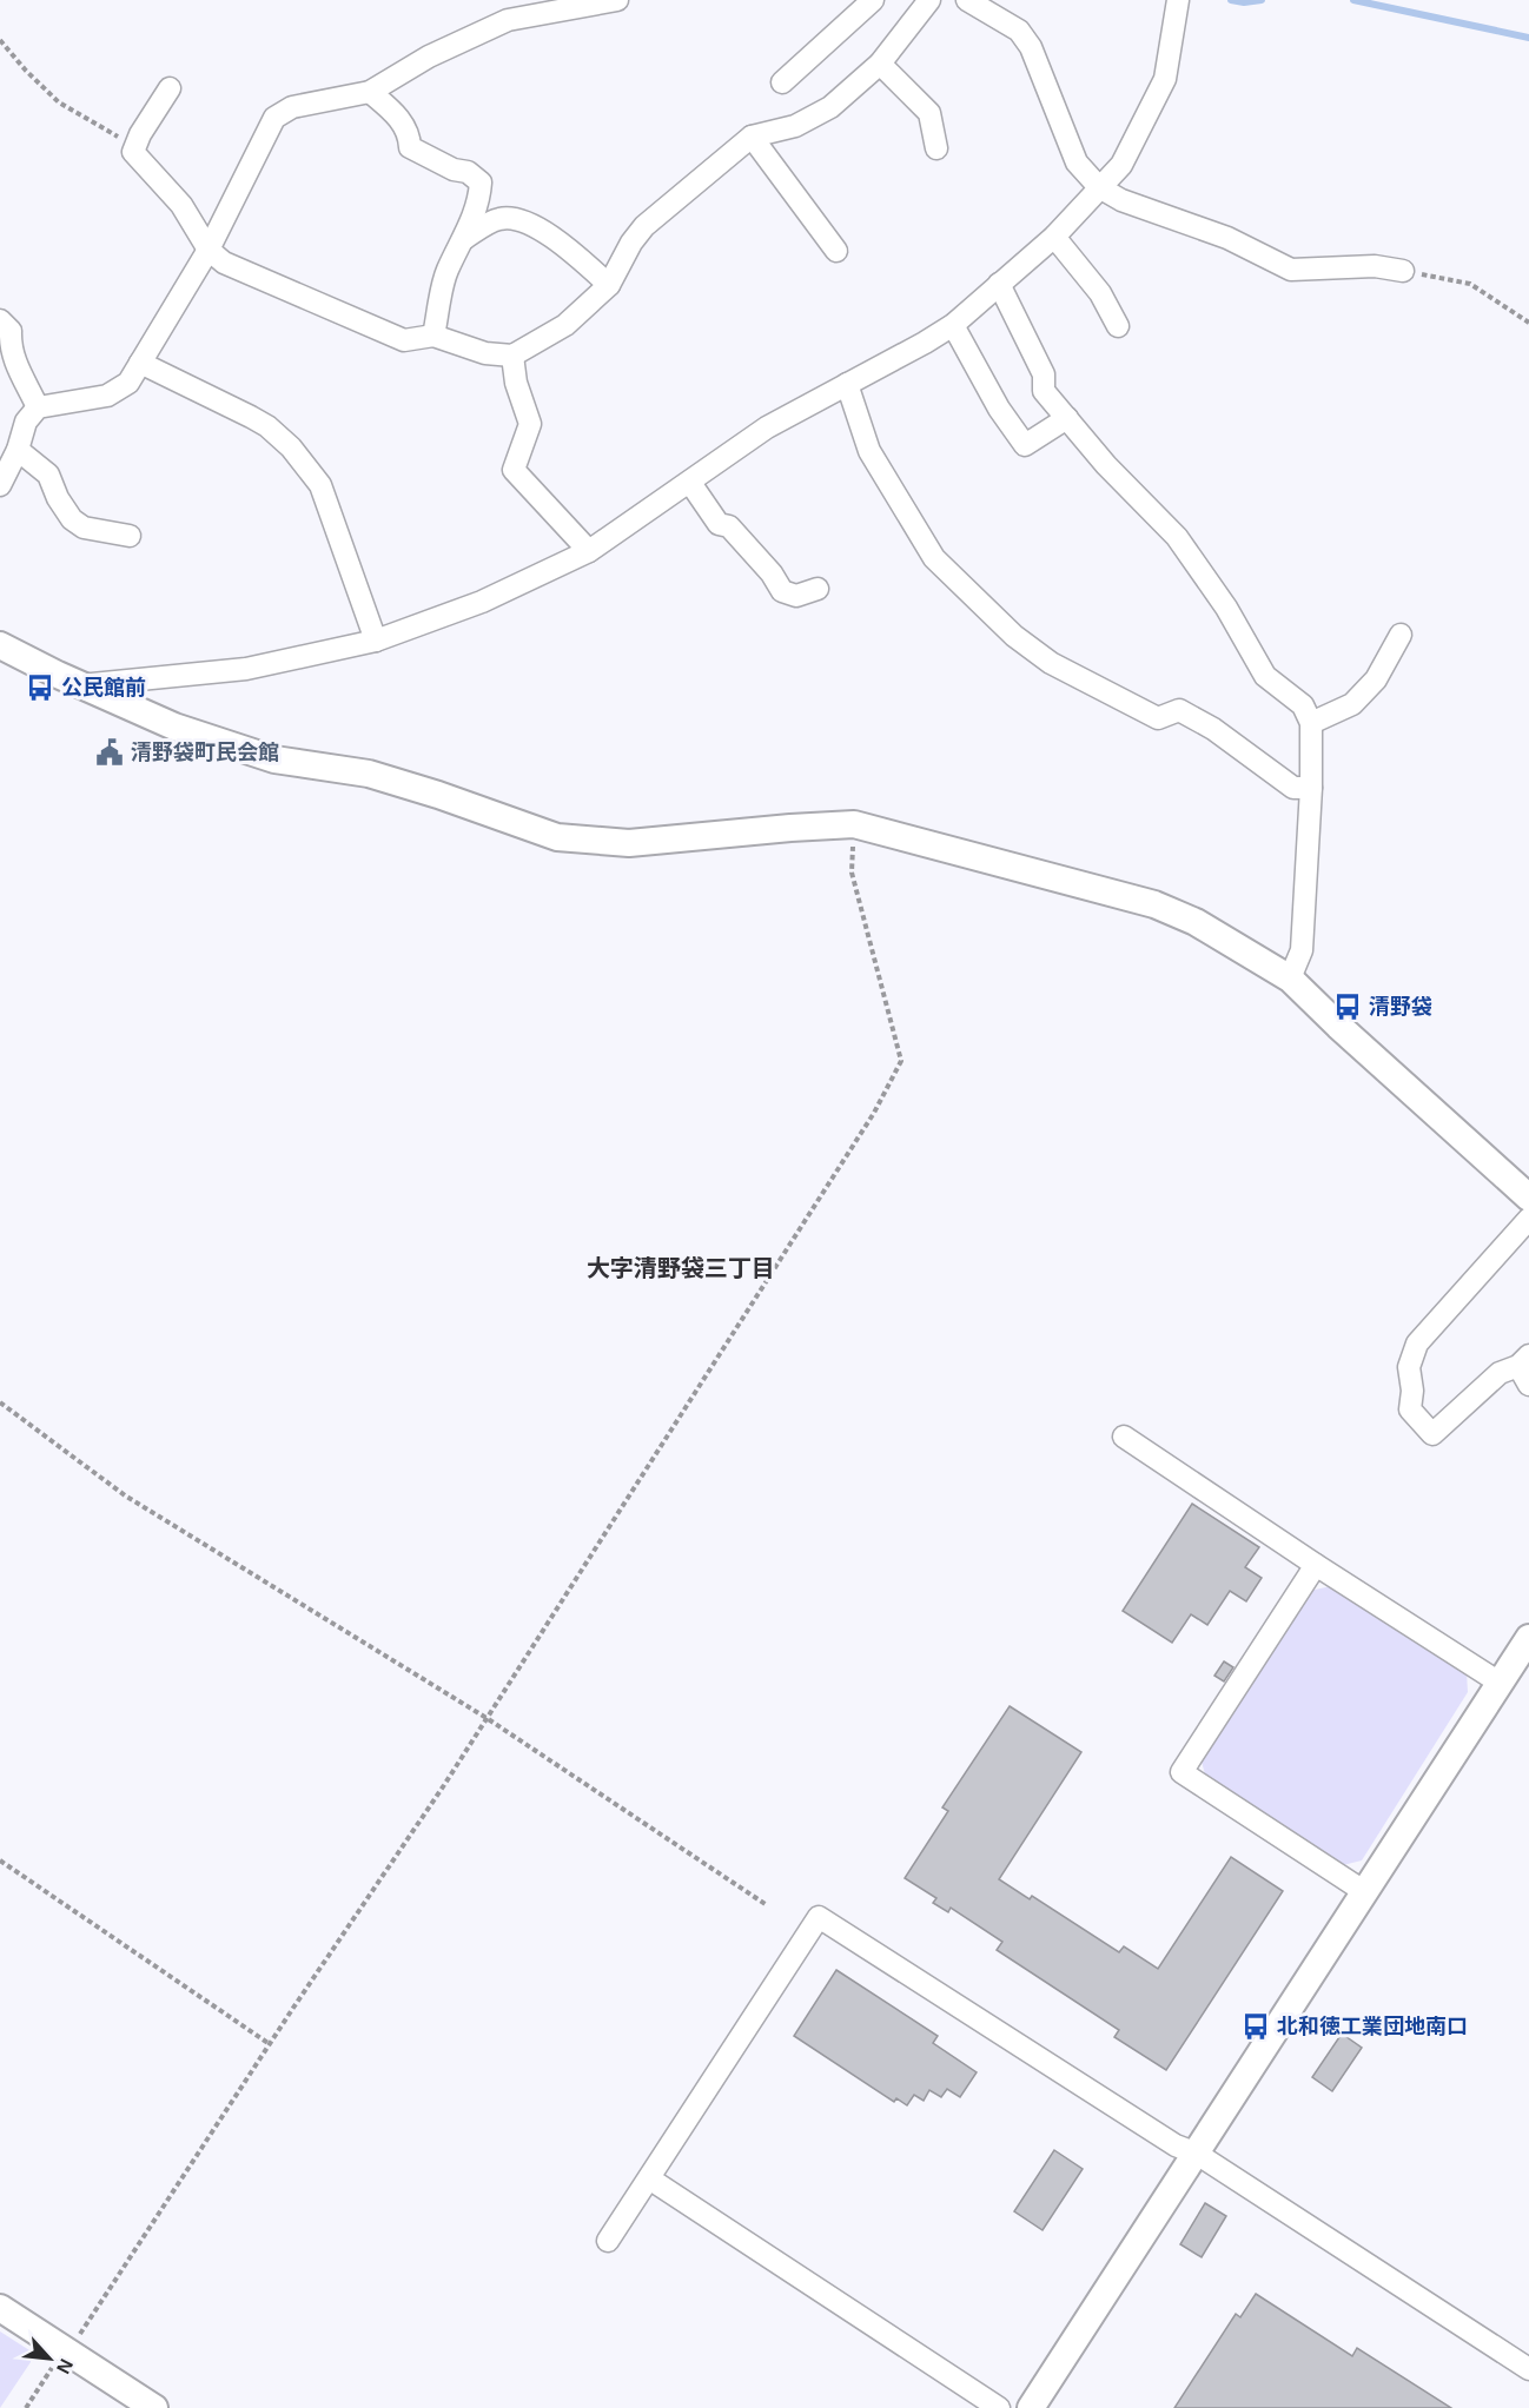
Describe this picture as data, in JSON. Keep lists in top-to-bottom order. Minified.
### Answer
{"districts":["大字清野袋三丁目"],"places":{"bus stop":["公民館前","清野袋","北和徳工業団地南口"],"public building":["清野袋町民会館"]},"north":"bottom right"}
